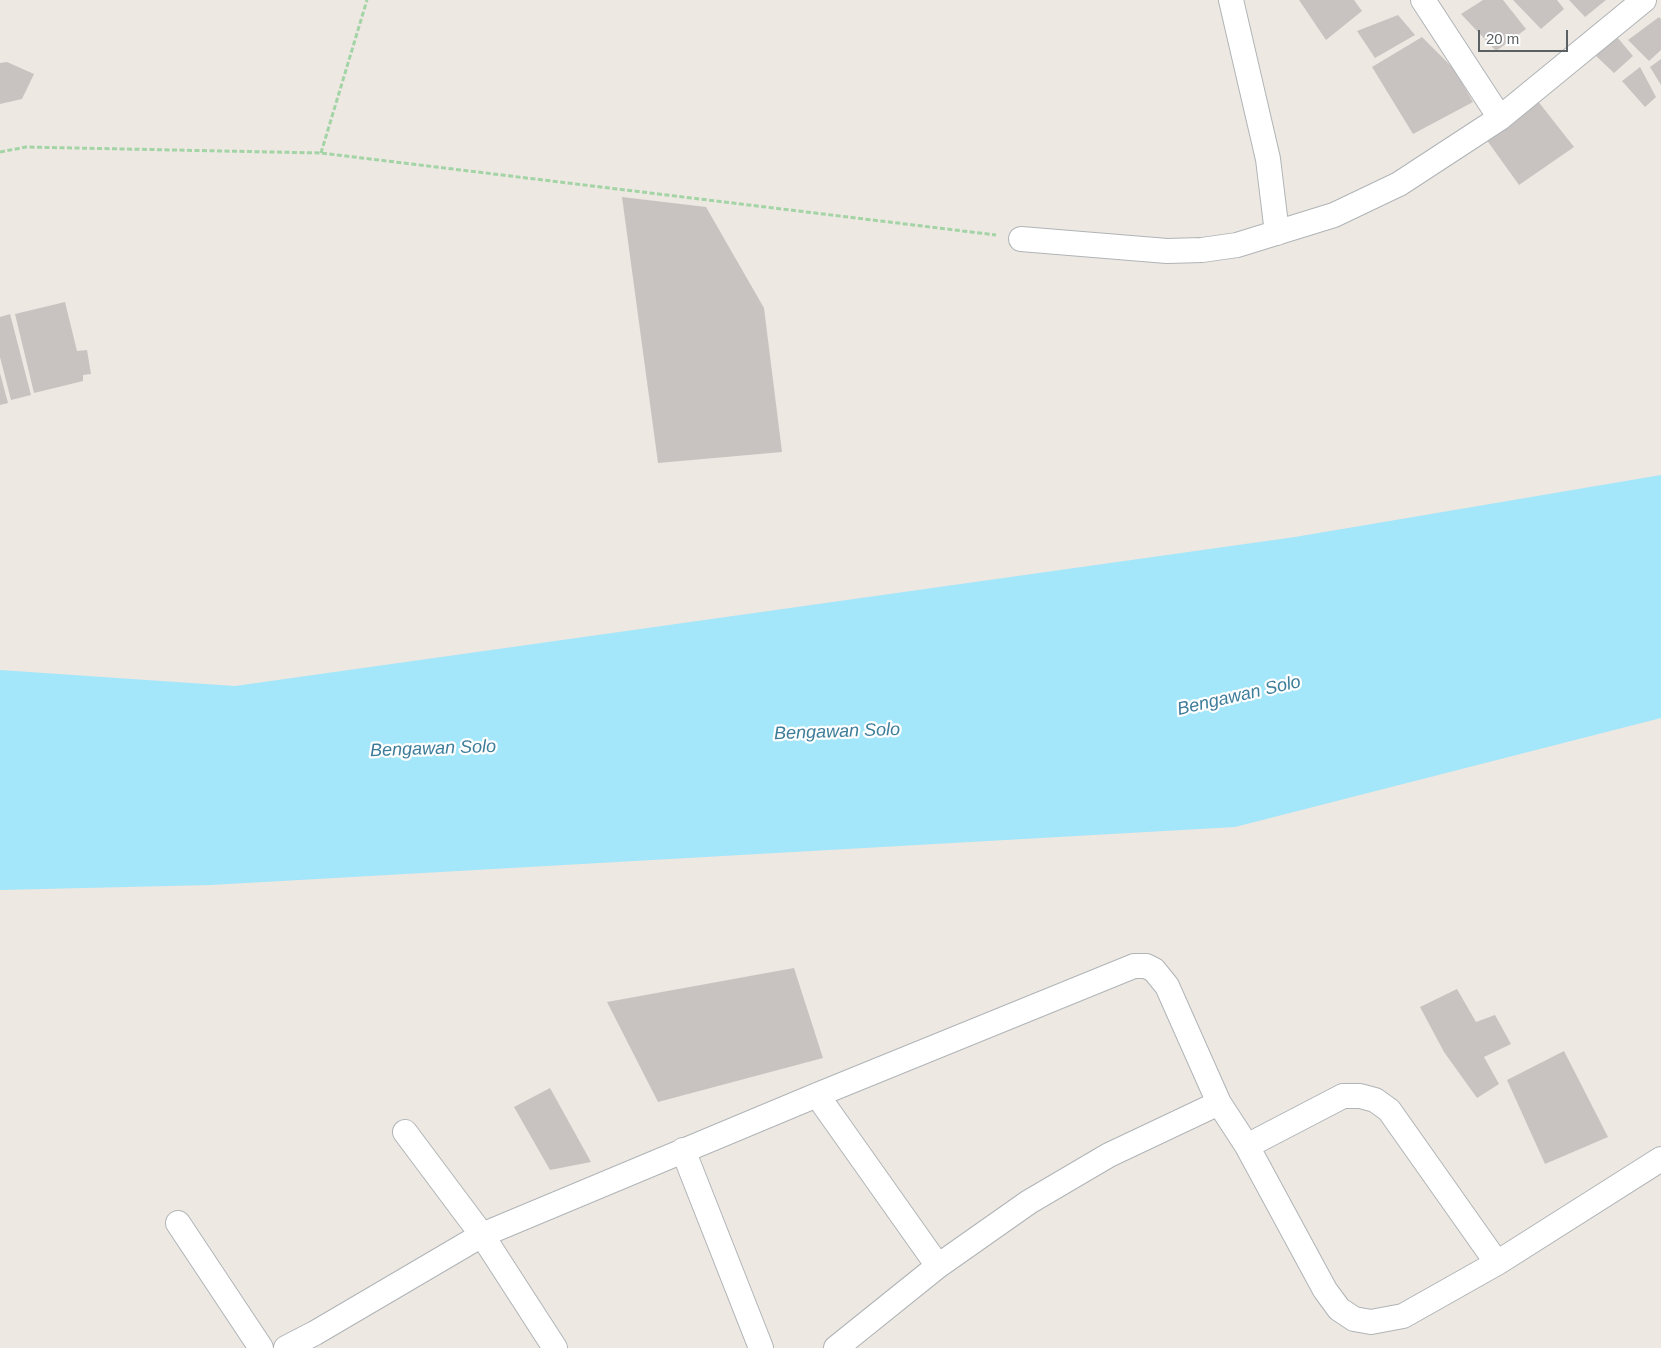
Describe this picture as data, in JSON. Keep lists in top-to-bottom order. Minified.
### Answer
{"water":["Bengawan Solo"],"scale_bar":"20 m"}
